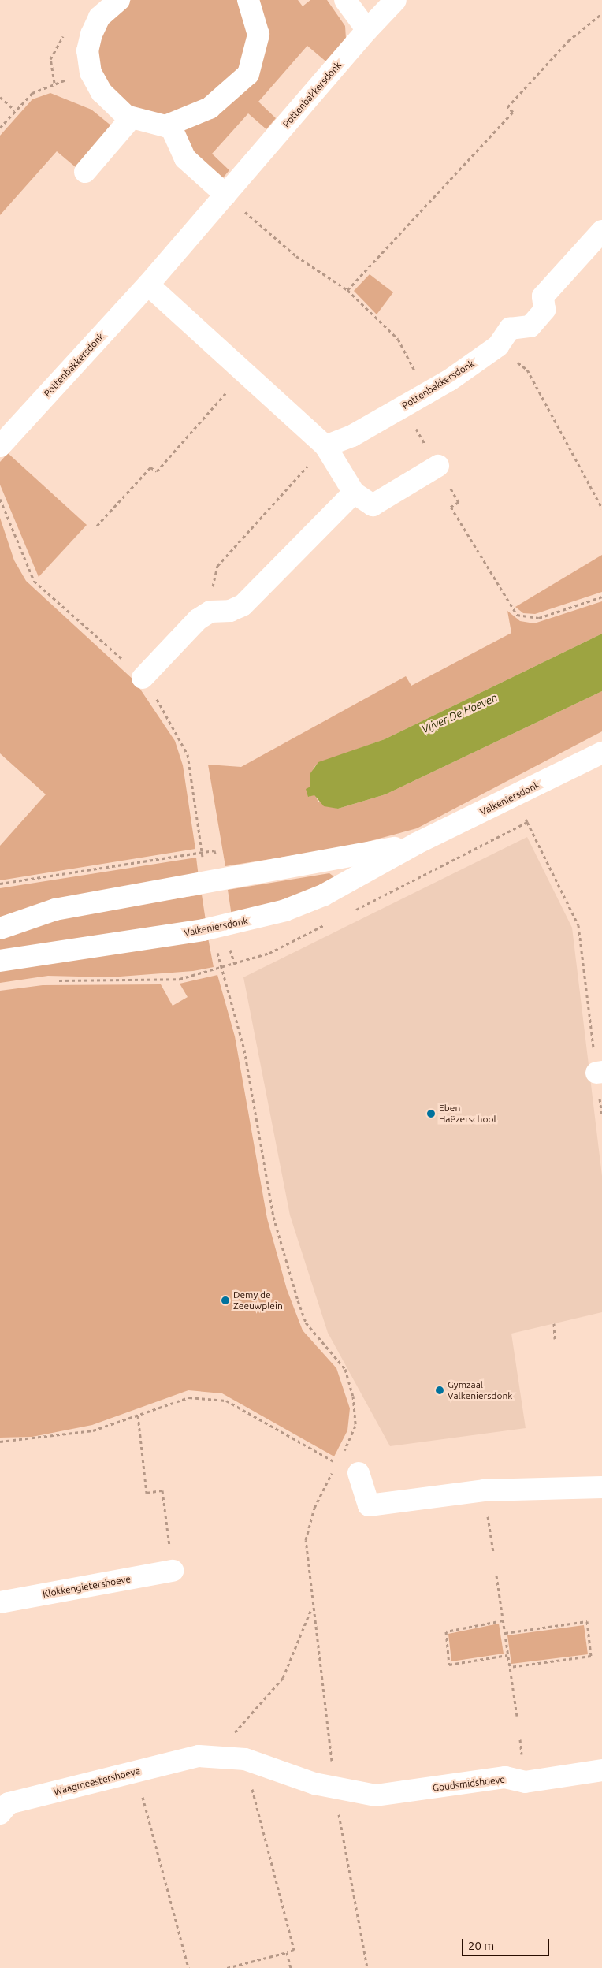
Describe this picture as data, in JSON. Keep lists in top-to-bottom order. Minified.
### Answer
{"streets":{"street":["Pottenbakkersdonk","Valkeniersdonk","Klokkengietershoeve","Waagmeestershoeve","Goudsmidshoeve"]},"crossings":[["Waagmeestershoeve","Goudsmidshoeve"]],"water":["Vijver De Hoeven"],"places":["Eben Haëzerschool","Demy de Zeeuwplein","Gymzaal Valkeniersdonk"],"scale_bar":"20 m"}
